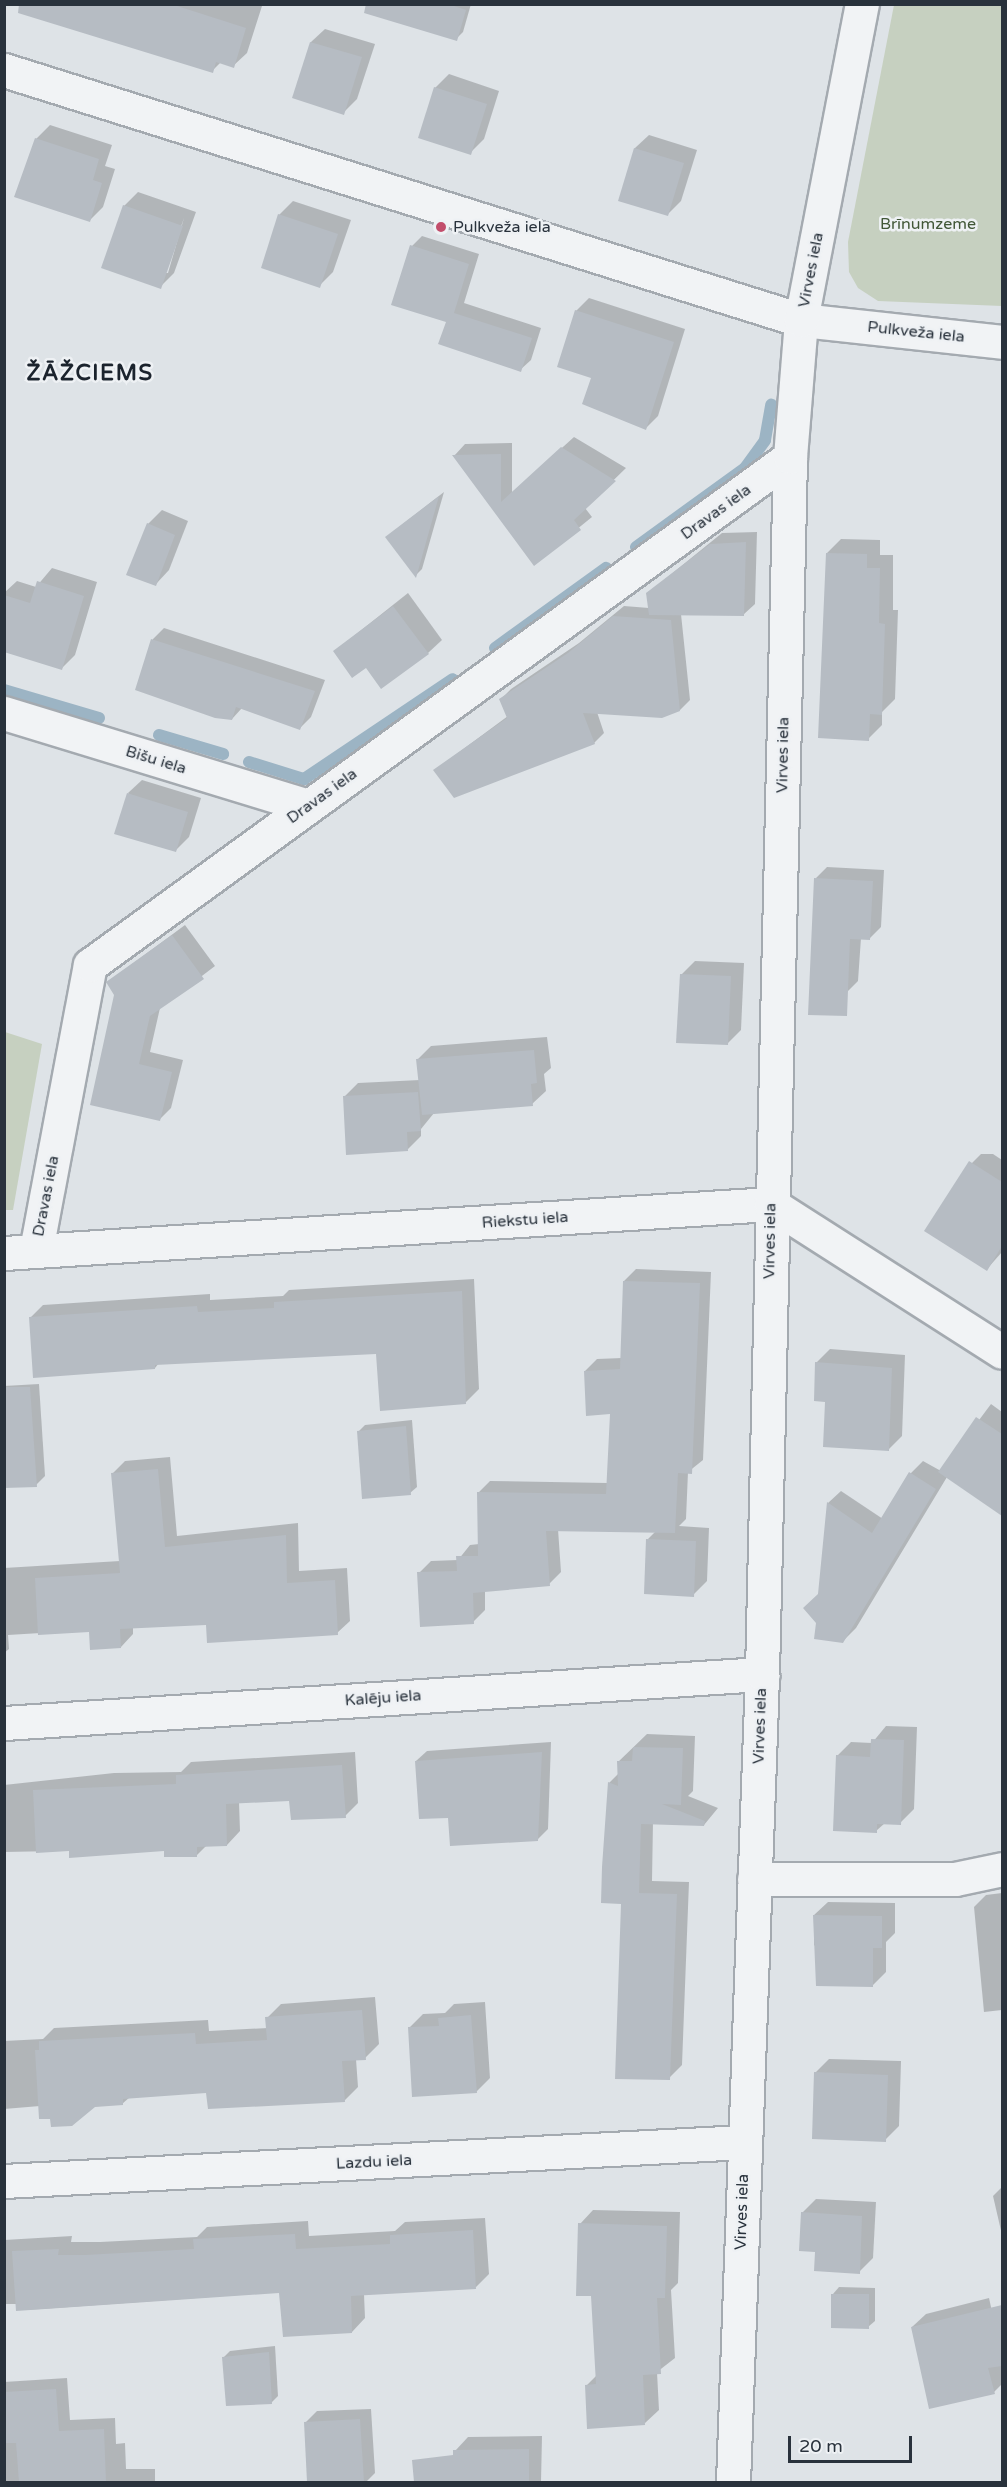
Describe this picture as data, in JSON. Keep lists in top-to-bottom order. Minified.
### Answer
{"streets":{"street":["Virves iela","Pulkveža iela","Dravas iela","Bišu iela","Riekstu iela","Kalēju iela","Lazdu iela"]},"crossings":[["Virves iela","Pulkveža iela"],["Virves iela","Dravas iela"],["Virves iela","Riekstu iela"],["Virves iela","Kalēju iela"],["Virves iela","Lazdu iela"],["Dravas iela","Bišu iela"],["Dravas iela","Riekstu iela"]],"districts":["ŽĀŽCIEMS"],"parks":["Brīnumzeme"],"places":["Pulkveža iela"],"scale_bar":"20 m"}
